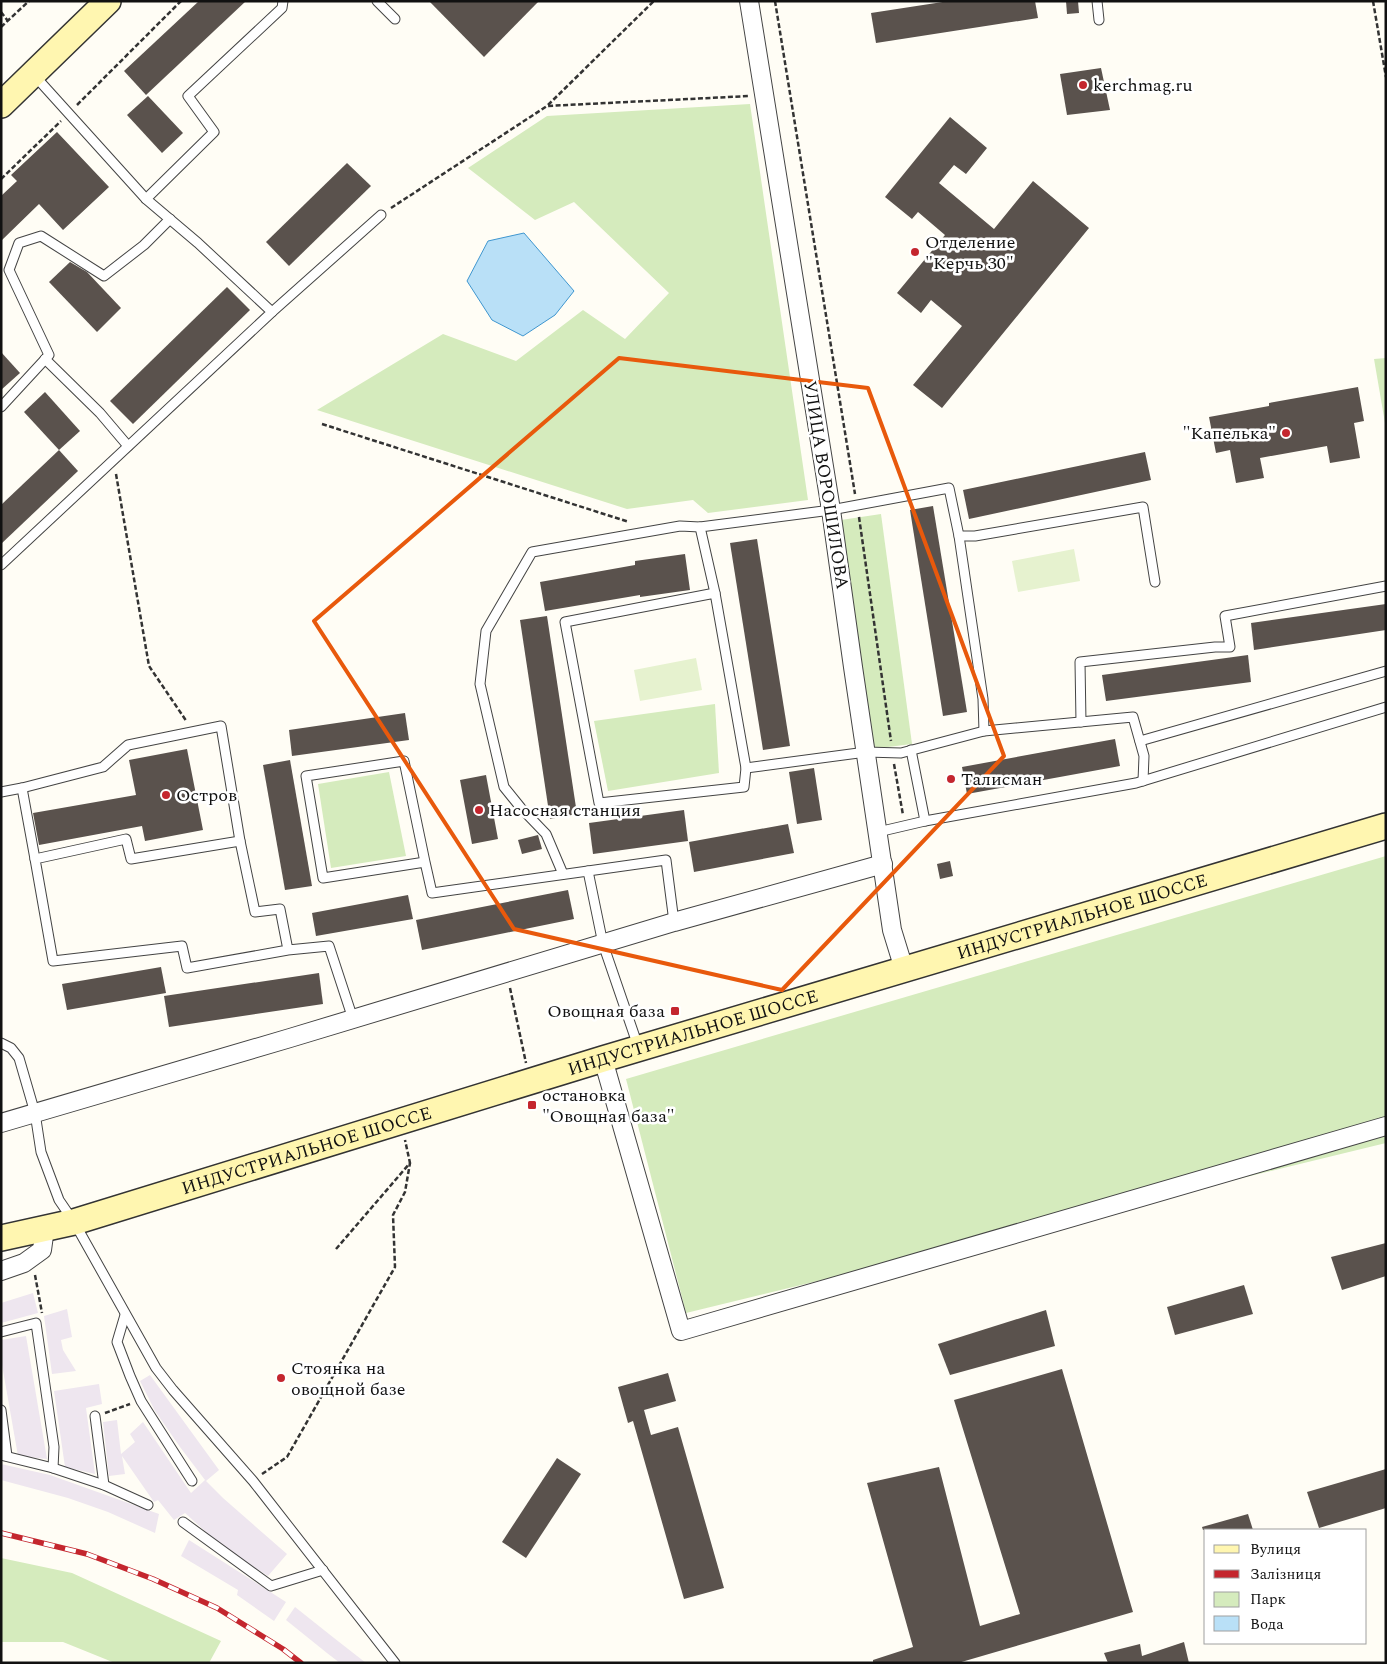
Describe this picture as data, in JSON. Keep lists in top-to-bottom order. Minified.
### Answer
{"streets":{"main road":["ИНДУСТРИАЛЬНОЕ ШОССЕ"],"street":["УЛИЦА ВОРОШИЛОВА"]},"crossings":[["УЛИЦА ВОРОШИЛОВА","ИНДУСТРИАЛЬНОЕ ШОССЕ"]],"places":{"other":["kerchmag.ru","Отделение \"Керчь 30\"","\"Капелька\"","Талисман","Остров","Насосная станция","Стоянка на овощной базе"],"transit":["Овощная база","остановка \"Овощная база\""]},"legend":["Вулиця","Залізниця","Парк","Вода"]}
